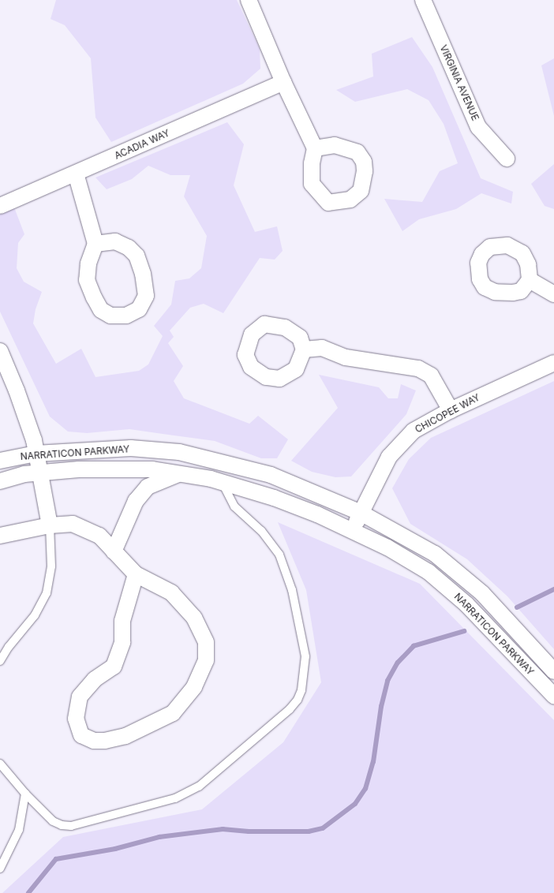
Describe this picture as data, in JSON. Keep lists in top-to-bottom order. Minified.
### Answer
{"streets":{"street":["VIRGINIA AVENUE","ACADIA WAY","CHICOPEE WAY","NARRATICON PARKWAY"]},"crossings":[["CHICOPEE WAY","NARRATICON PARKWAY"]]}
